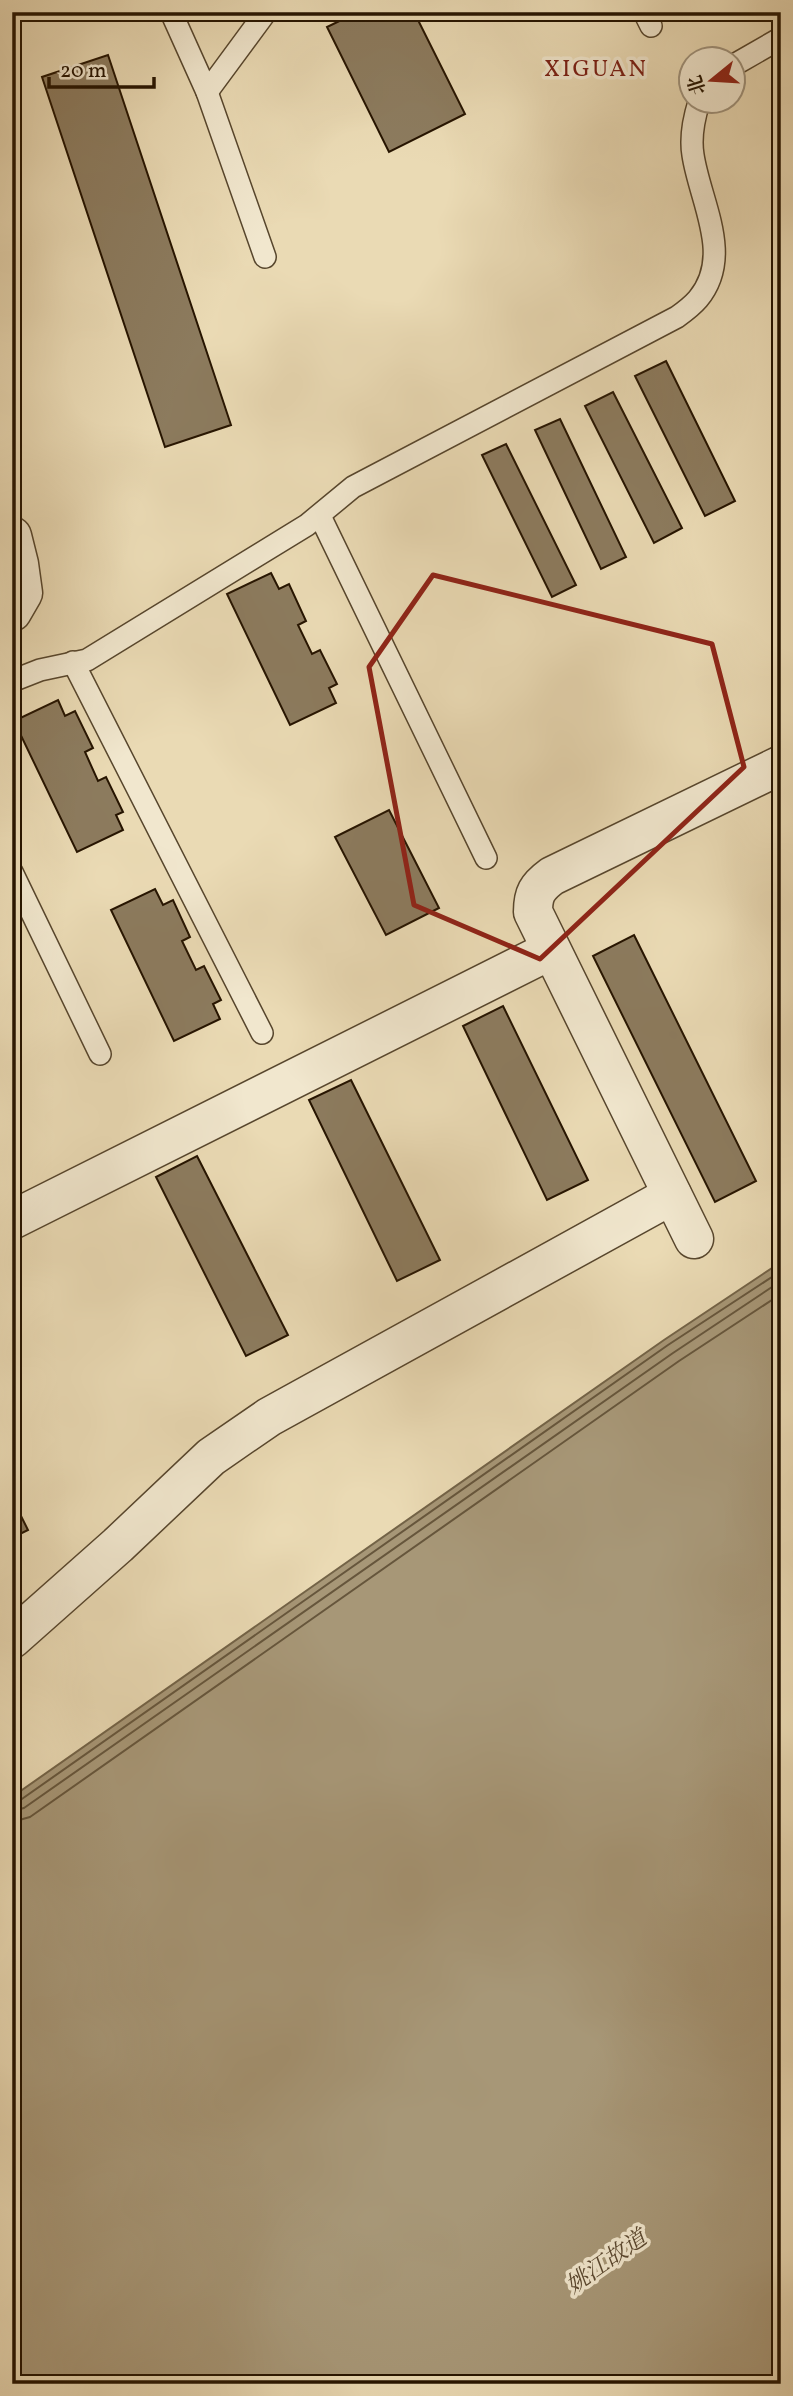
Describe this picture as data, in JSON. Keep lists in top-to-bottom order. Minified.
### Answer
{"districts":["XIGUAN"],"water":["姚江故道"],"scale_bar":"20 m","north":"left"}
